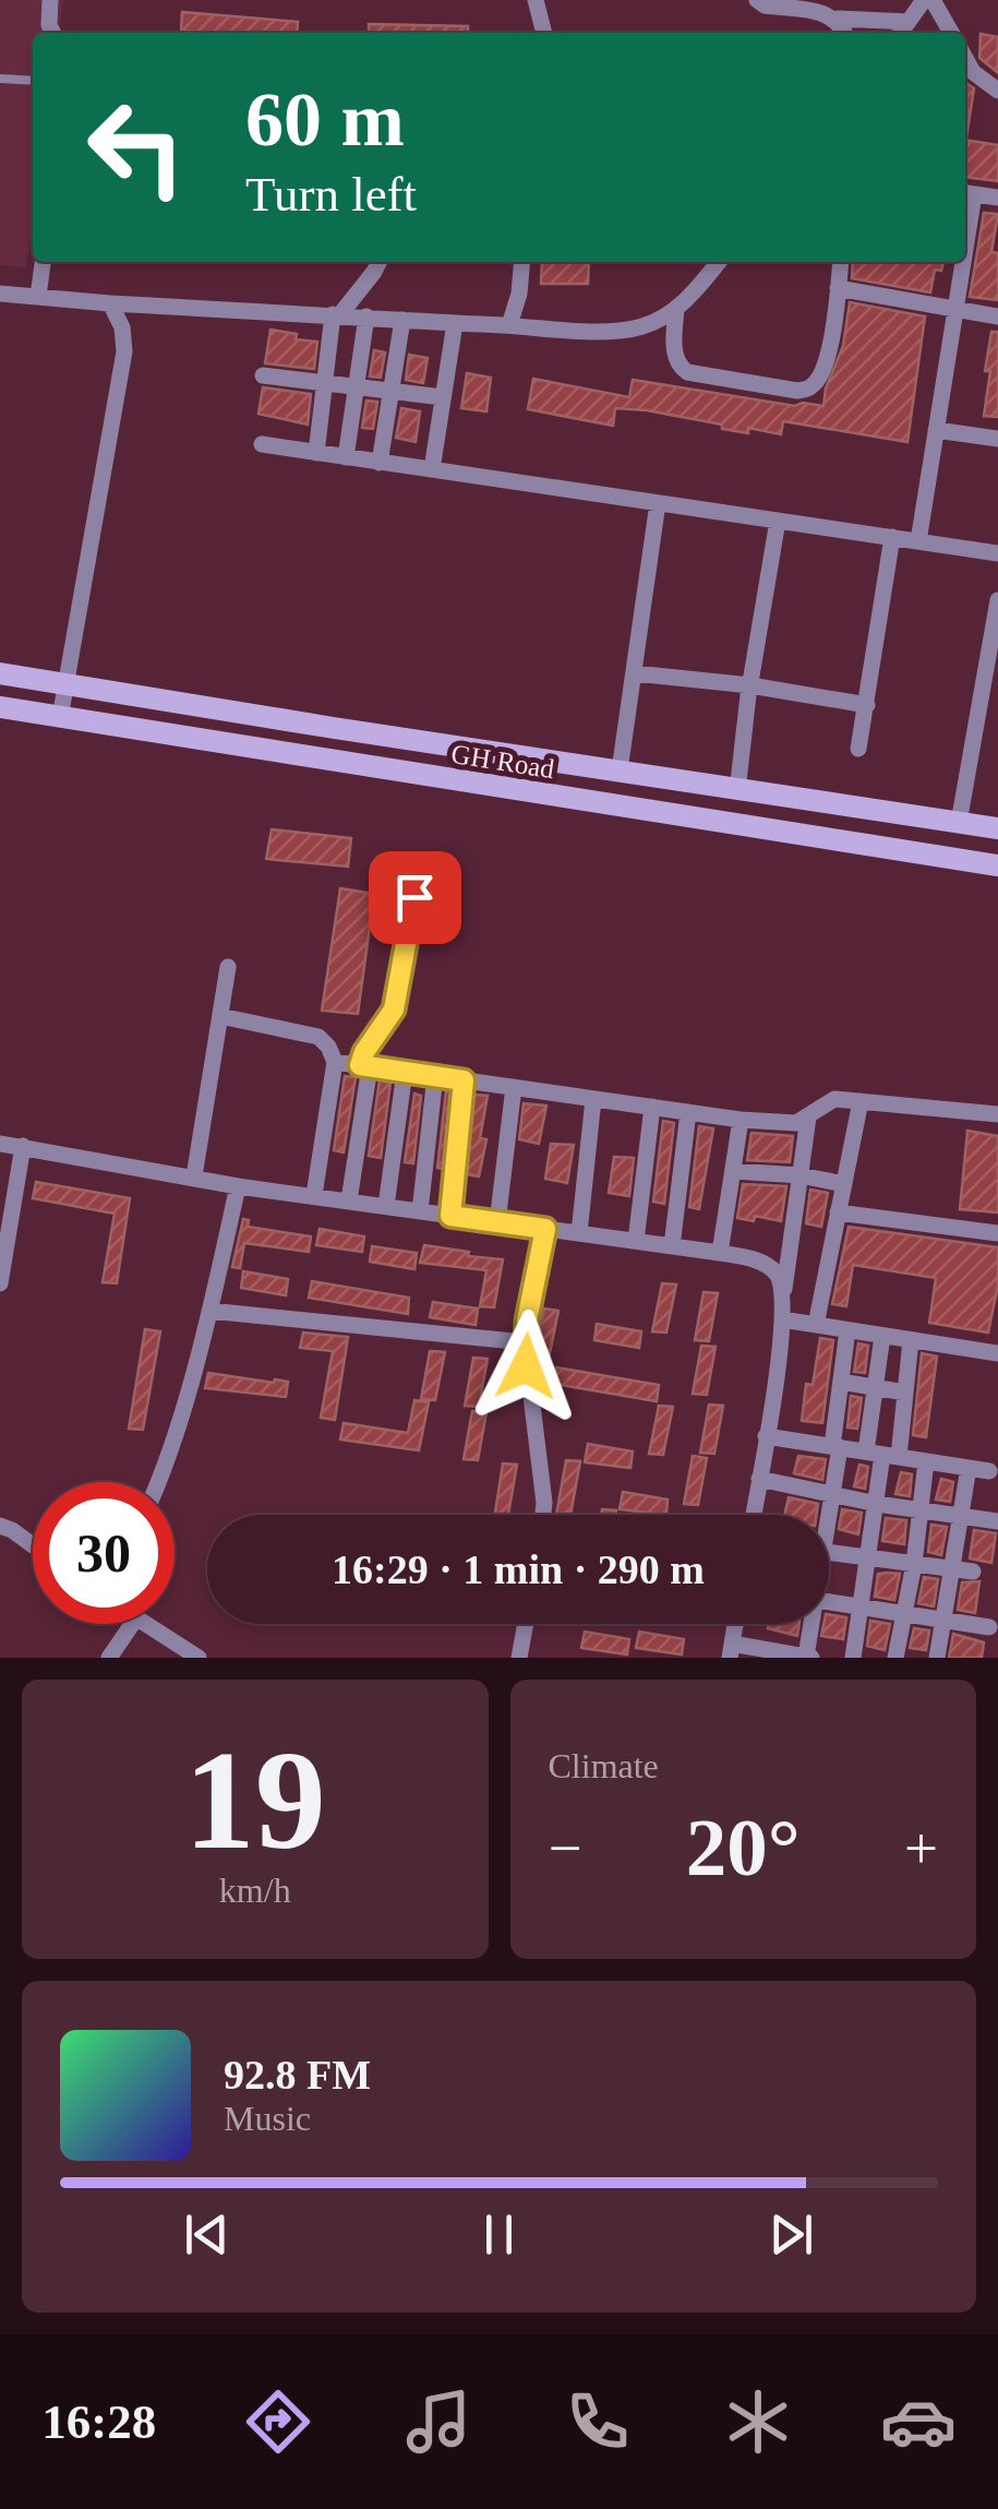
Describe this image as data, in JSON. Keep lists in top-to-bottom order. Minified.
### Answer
{"streets":{"main road":["GH Road"]},"page":{"turn":["60 m","Turn left"],"limit":"30","trip":"16:29 · 1 min · 290 m","tile":[["19","km/h"],"Climate"],"heat":["−","20°","+"],"song":["92.8 FM","Music"],"tabs":"16:28"}}
